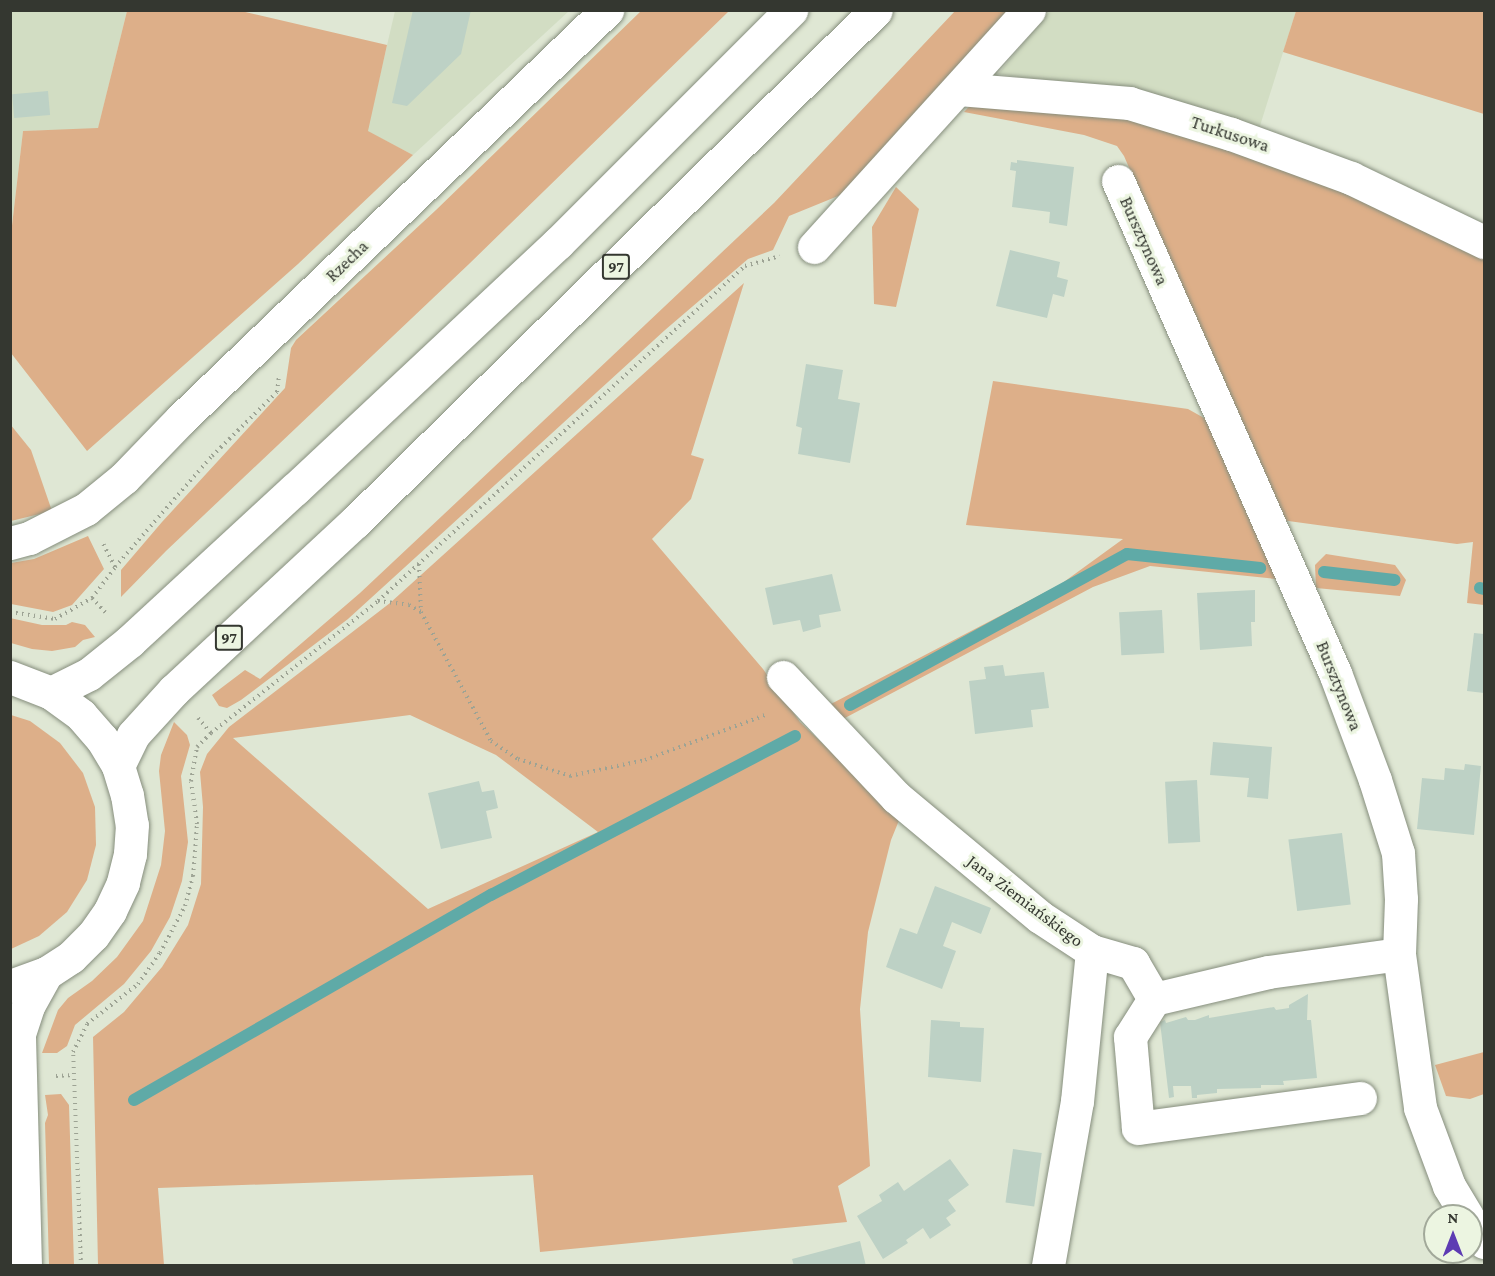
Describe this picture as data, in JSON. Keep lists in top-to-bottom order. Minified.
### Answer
{"streets":{"street":["Turkusowa","Bursztynowa","Rzecha","97","Jana Ziemiańskiego"]},"north":"top"}
